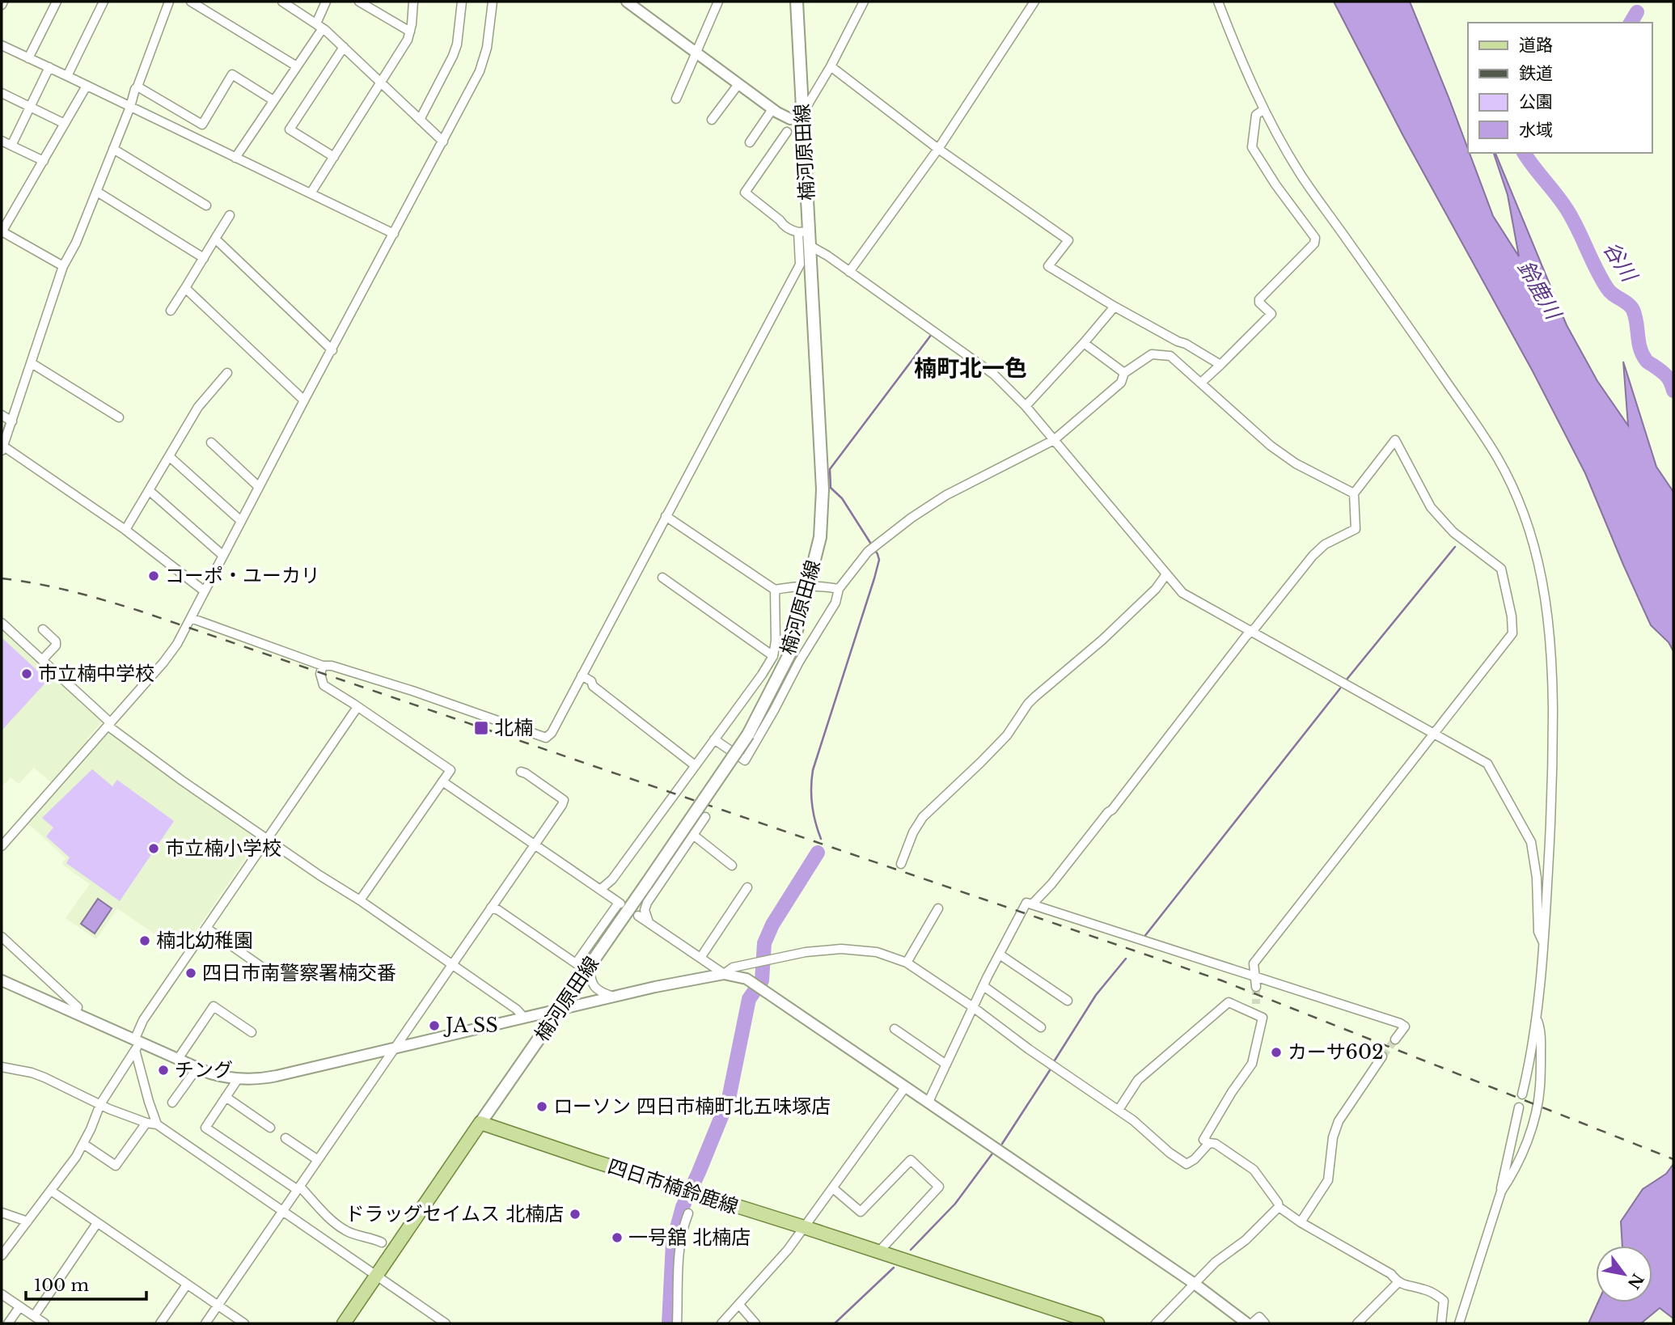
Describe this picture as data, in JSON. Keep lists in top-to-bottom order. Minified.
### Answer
{"streets":{"main road":["楠河原田線","四日市楠鈴鹿線"]},"crossings":[["楠河原田線","四日市楠鈴鹿線"]],"districts":["楠町北一色"],"water":["谷川","鈴鹿川"],"places":{"other":["コーポ・ユーカリ","市立楠中学校","市立楠小学校","楠北幼稚園","四日市南警察署楠交番","JA SS","カーサ602","チング","ローソン 四日市楠町北五味塚店","ドラッグセイムス 北楠店","一号舘 北楠店"],"transit":["北楠"]},"legend":["道路","鉄道","公園","水域"],"scale_bar":"100 m","north":"bottom right"}
